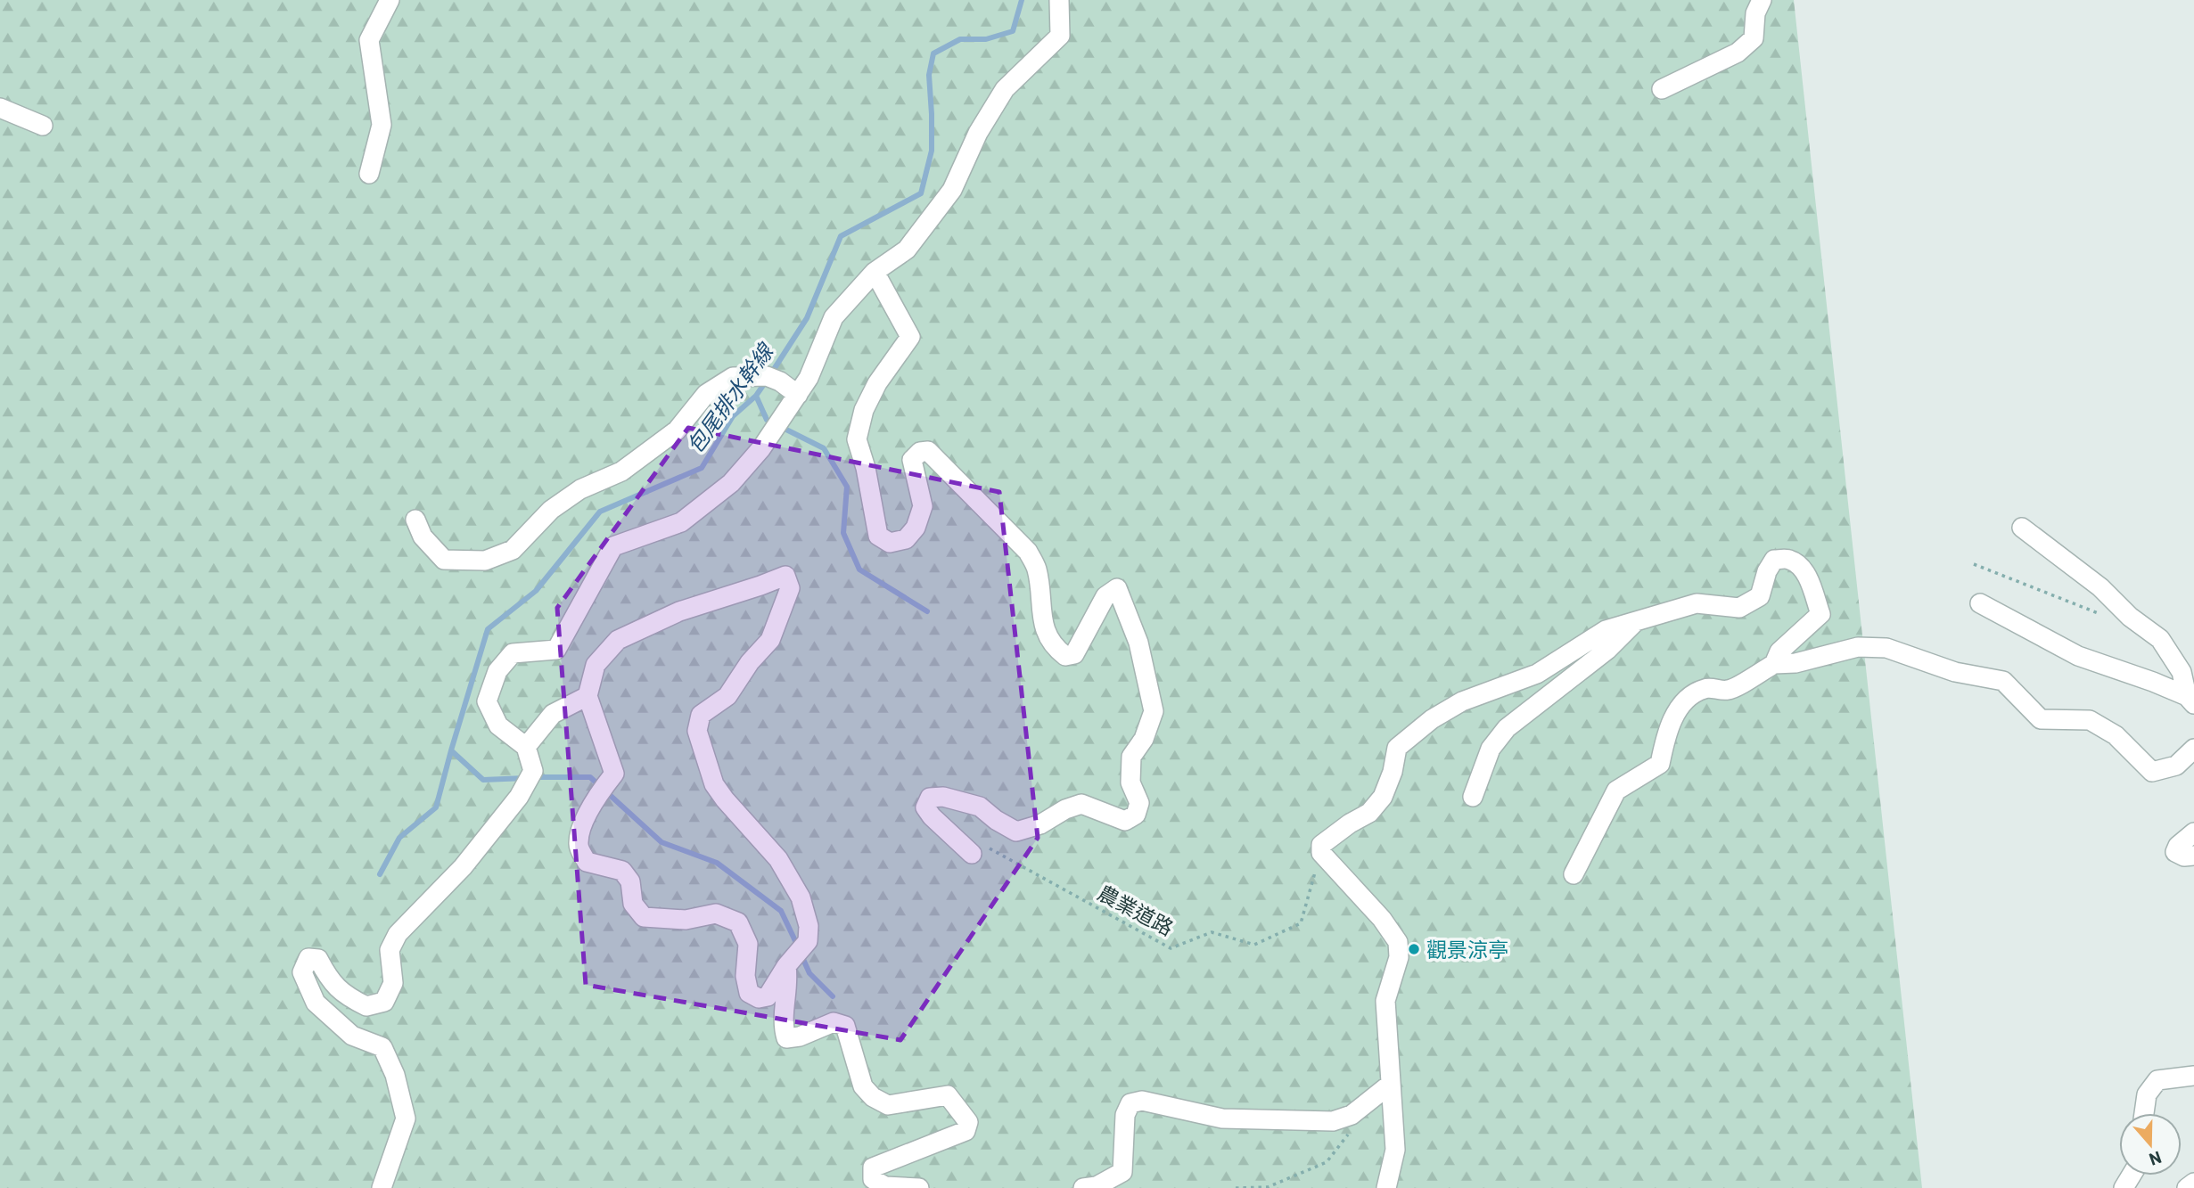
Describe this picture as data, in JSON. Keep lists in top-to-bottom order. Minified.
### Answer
{"streets":{"path":["農業道路"]},"water":["包尾排水幹線"],"places":["觀景涼亭"],"north":"bottom"}
